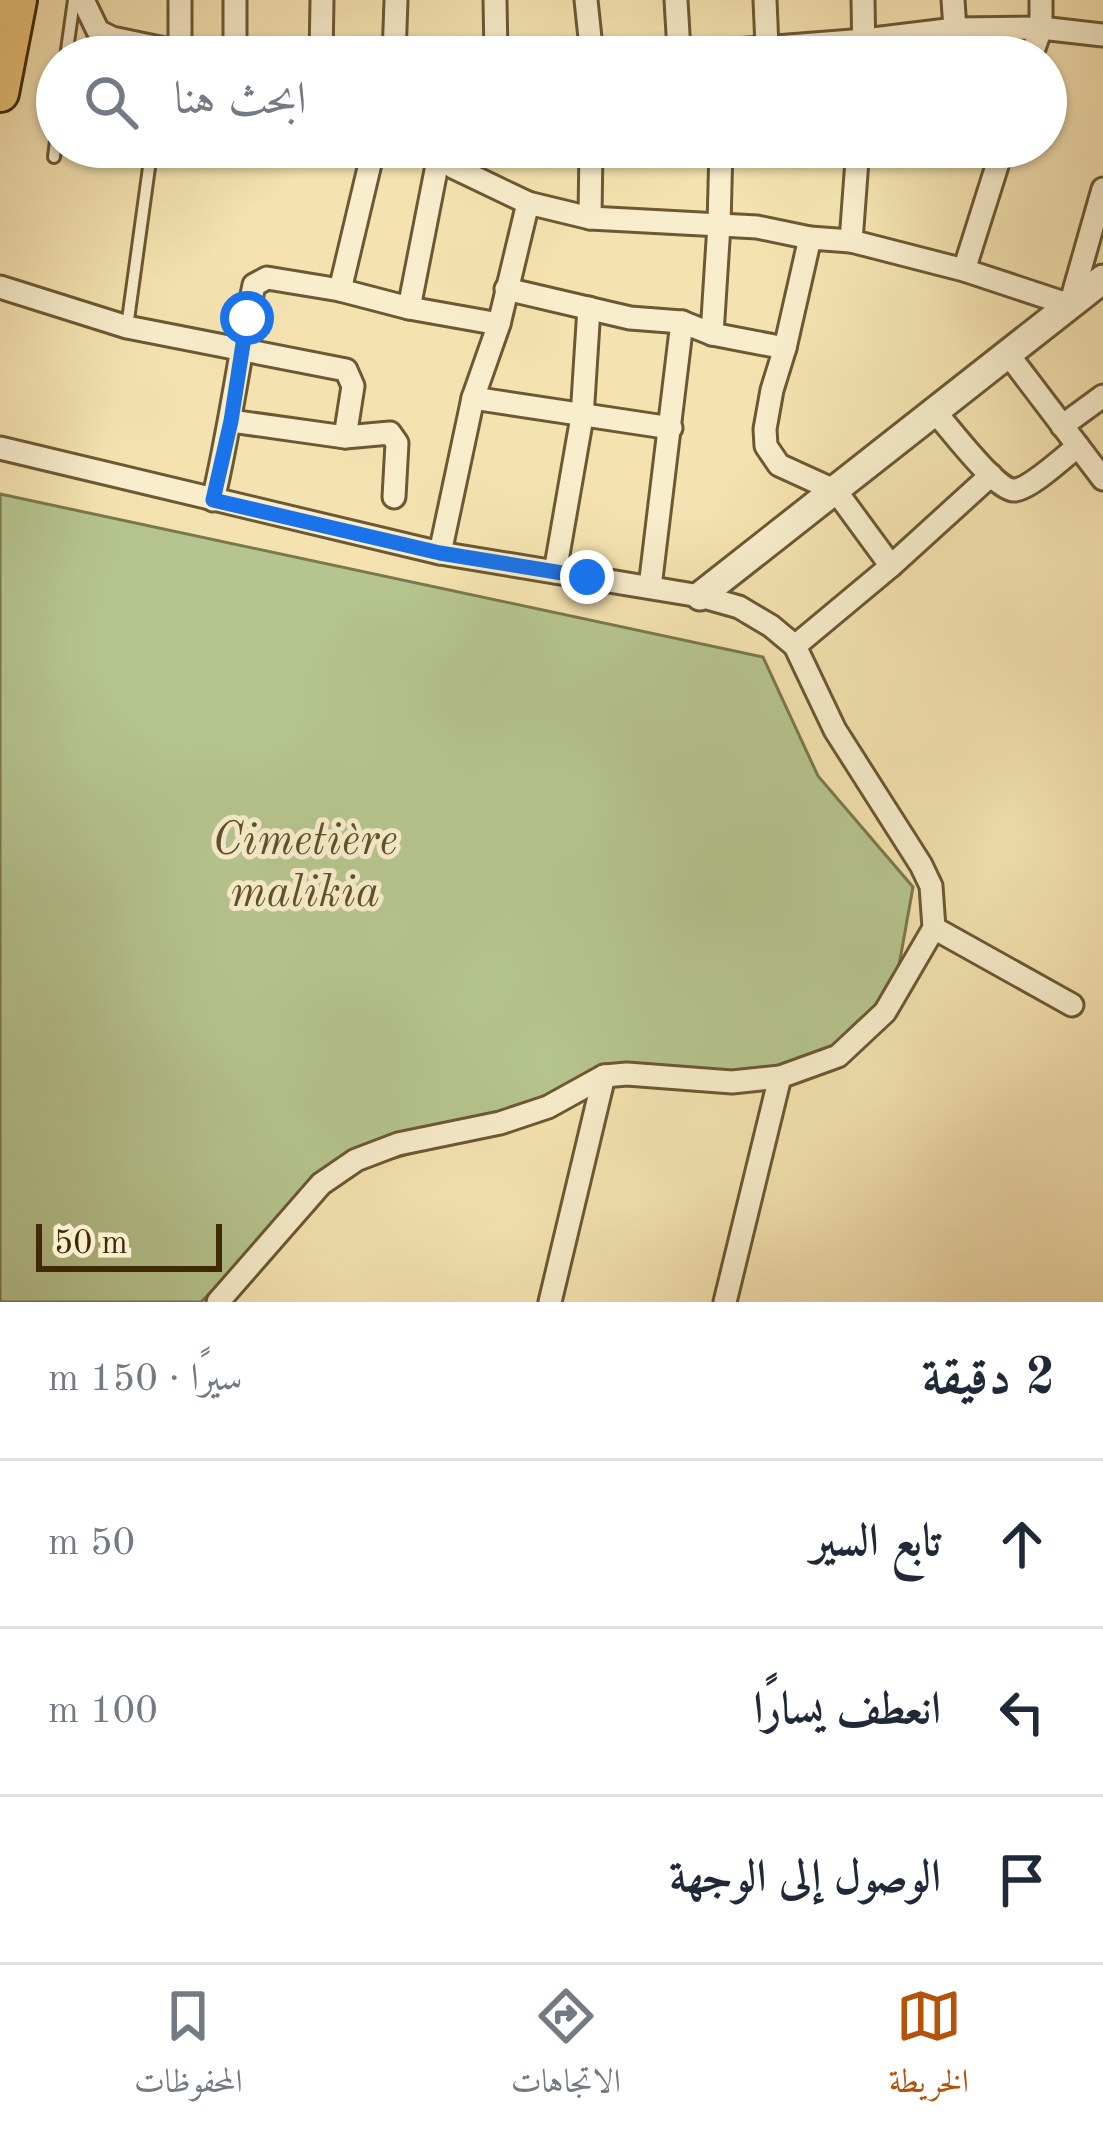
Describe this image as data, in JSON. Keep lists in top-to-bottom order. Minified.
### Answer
{"parks":["Cimetière malikia"],"scale_bar":"50 m","page":{"search":"ابحث هنا","scale":"50 m","heading":["2 دقيقة","سيرًا · 150 m"],"list":[["تابع السير","50 m"],["انعطف يسارًا","100 m"],"الوصول إلى الوجهة"],"nav":["الخريطة","الاتجاهات","المحفوظات"]}}
